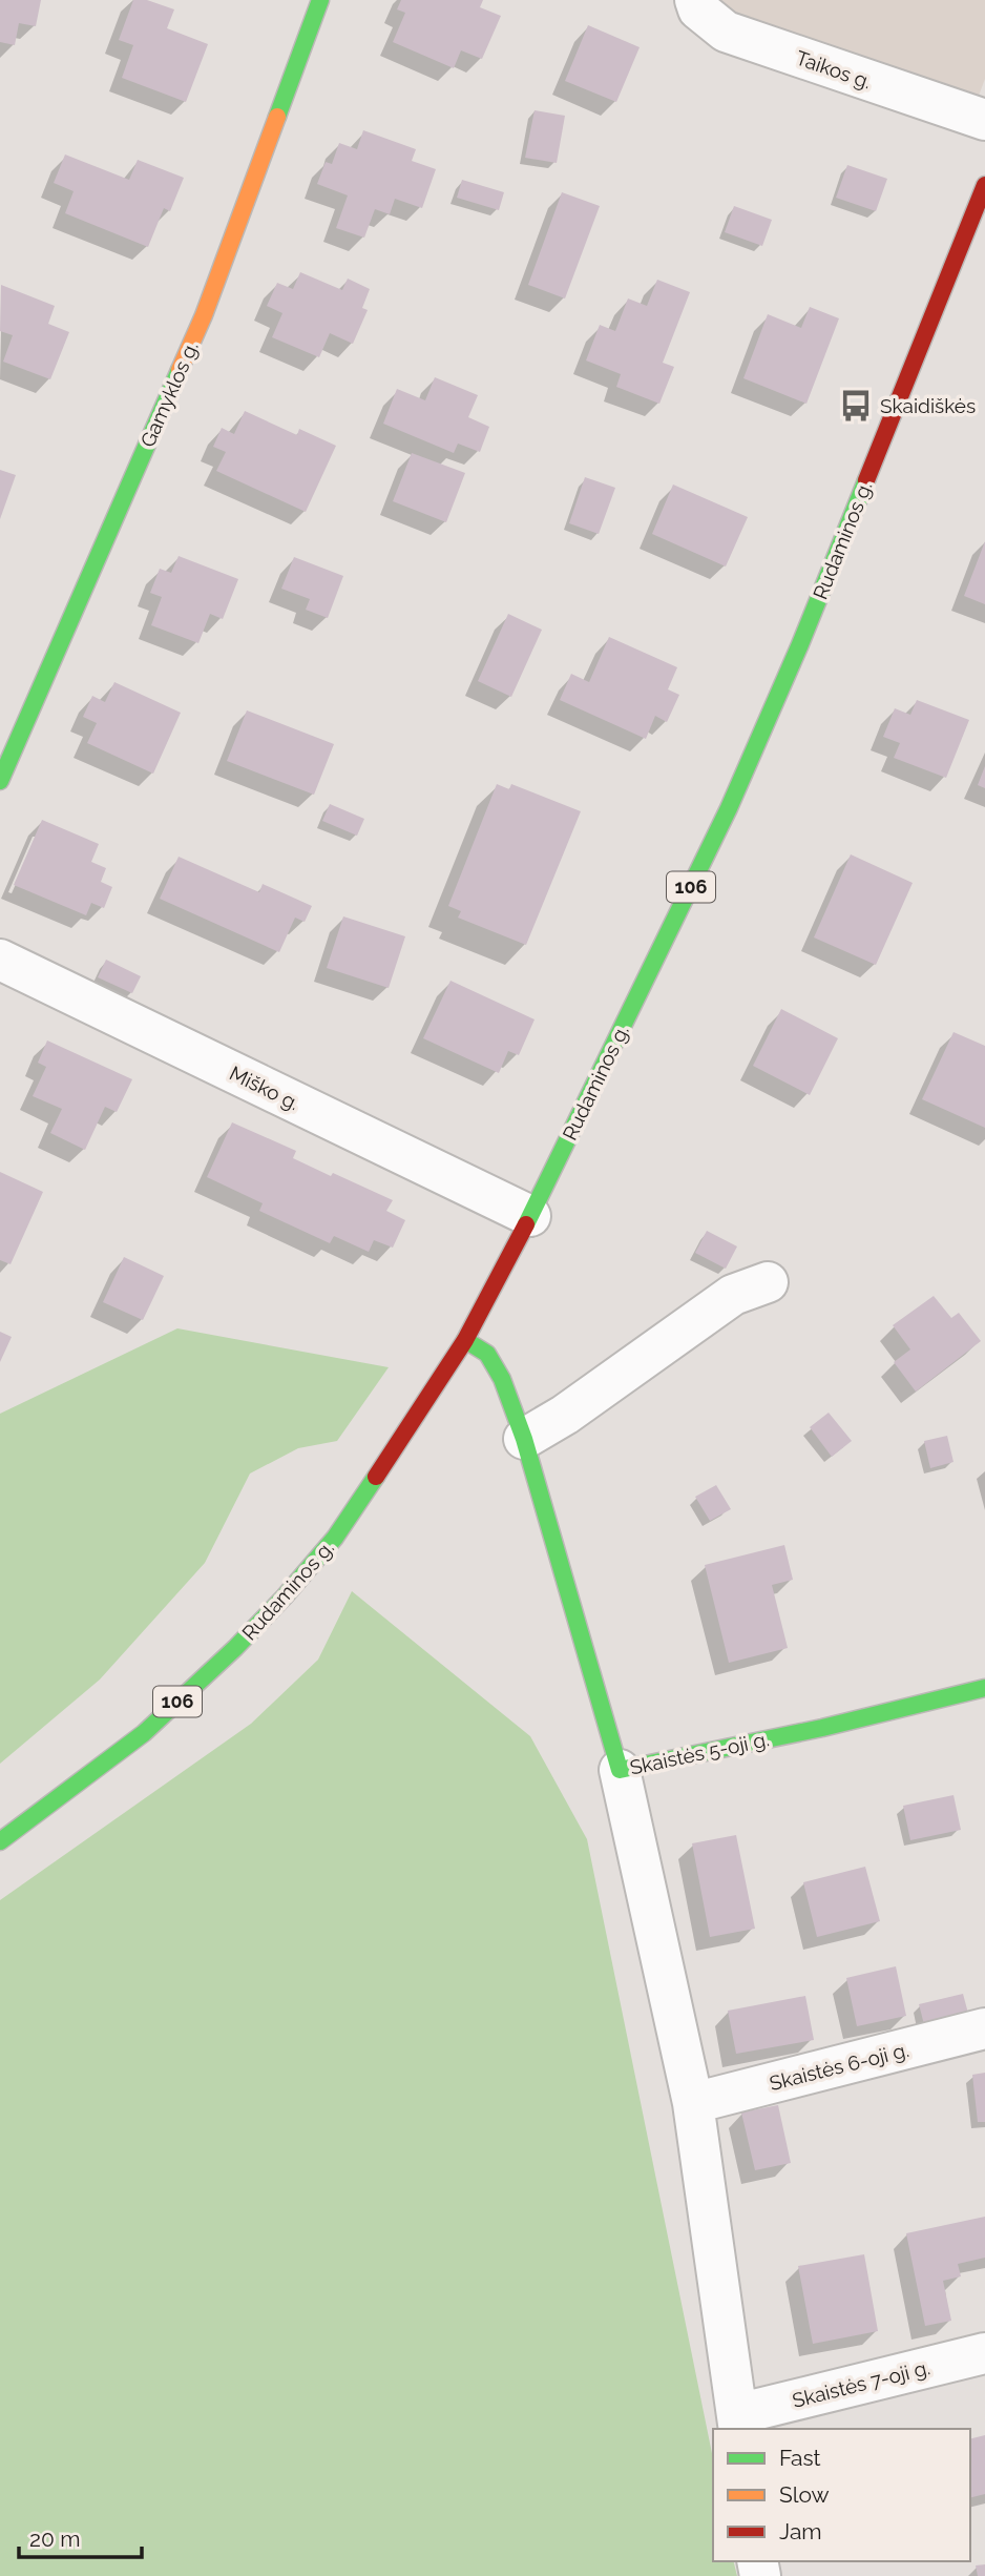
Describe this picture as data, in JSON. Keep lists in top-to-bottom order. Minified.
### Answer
{"streets":{"main road":["Gamyklos g.","Rudaminos g.","106","Skaistės 5-oji g."],"street":["Taikos g.","Miško g.","Skaistės 6-oji g.","Skaistės 7-oji g."]},"crossings":[["Rudaminos g.","Miško g."],["Rudaminos g.","Skaistės 5-oji g."]],"places":{"bus stop":["Skaidiškės"]},"legend":["Fast","Slow","Jam"],"scale_bar":"20 m"}
